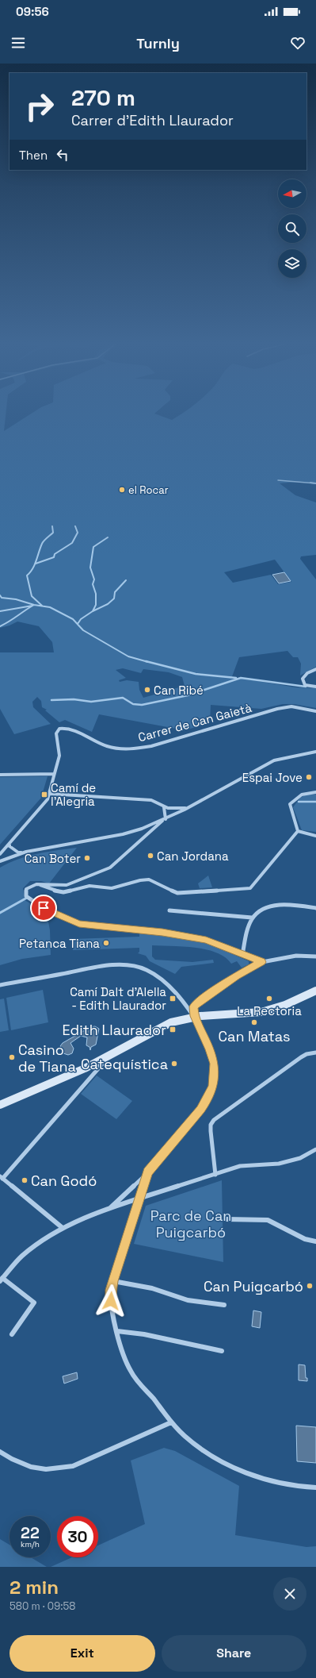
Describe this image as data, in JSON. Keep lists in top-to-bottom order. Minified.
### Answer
{"streets":{"street":["Carrer de Can Gaietà"]},"parks":["Parc de Can Puigcarbó"],"places":{"other":["el Rocar","Can Ribé","Espai Jove","Can Jordana","Can Boter","Petanca Tiana","La Rectoria","Can Matas","Casino de Tiana","Catequística","Can Godó","Can Puigcarbó"],"transit":["Camí de l'Alegria","Camí Dalt d'Alella - Edith Llaurador","Edith Llaurador"]},"north":"left","page":{"status":"09:56","header":"Turnly","turn":["270 m","Carrer d'Edith Llaurador"],"then":"Then","speed":"22 km/h","limit":"30","heading":["2 min","580 m · 09:58"],"buttons":["Exit","Share"]}}
